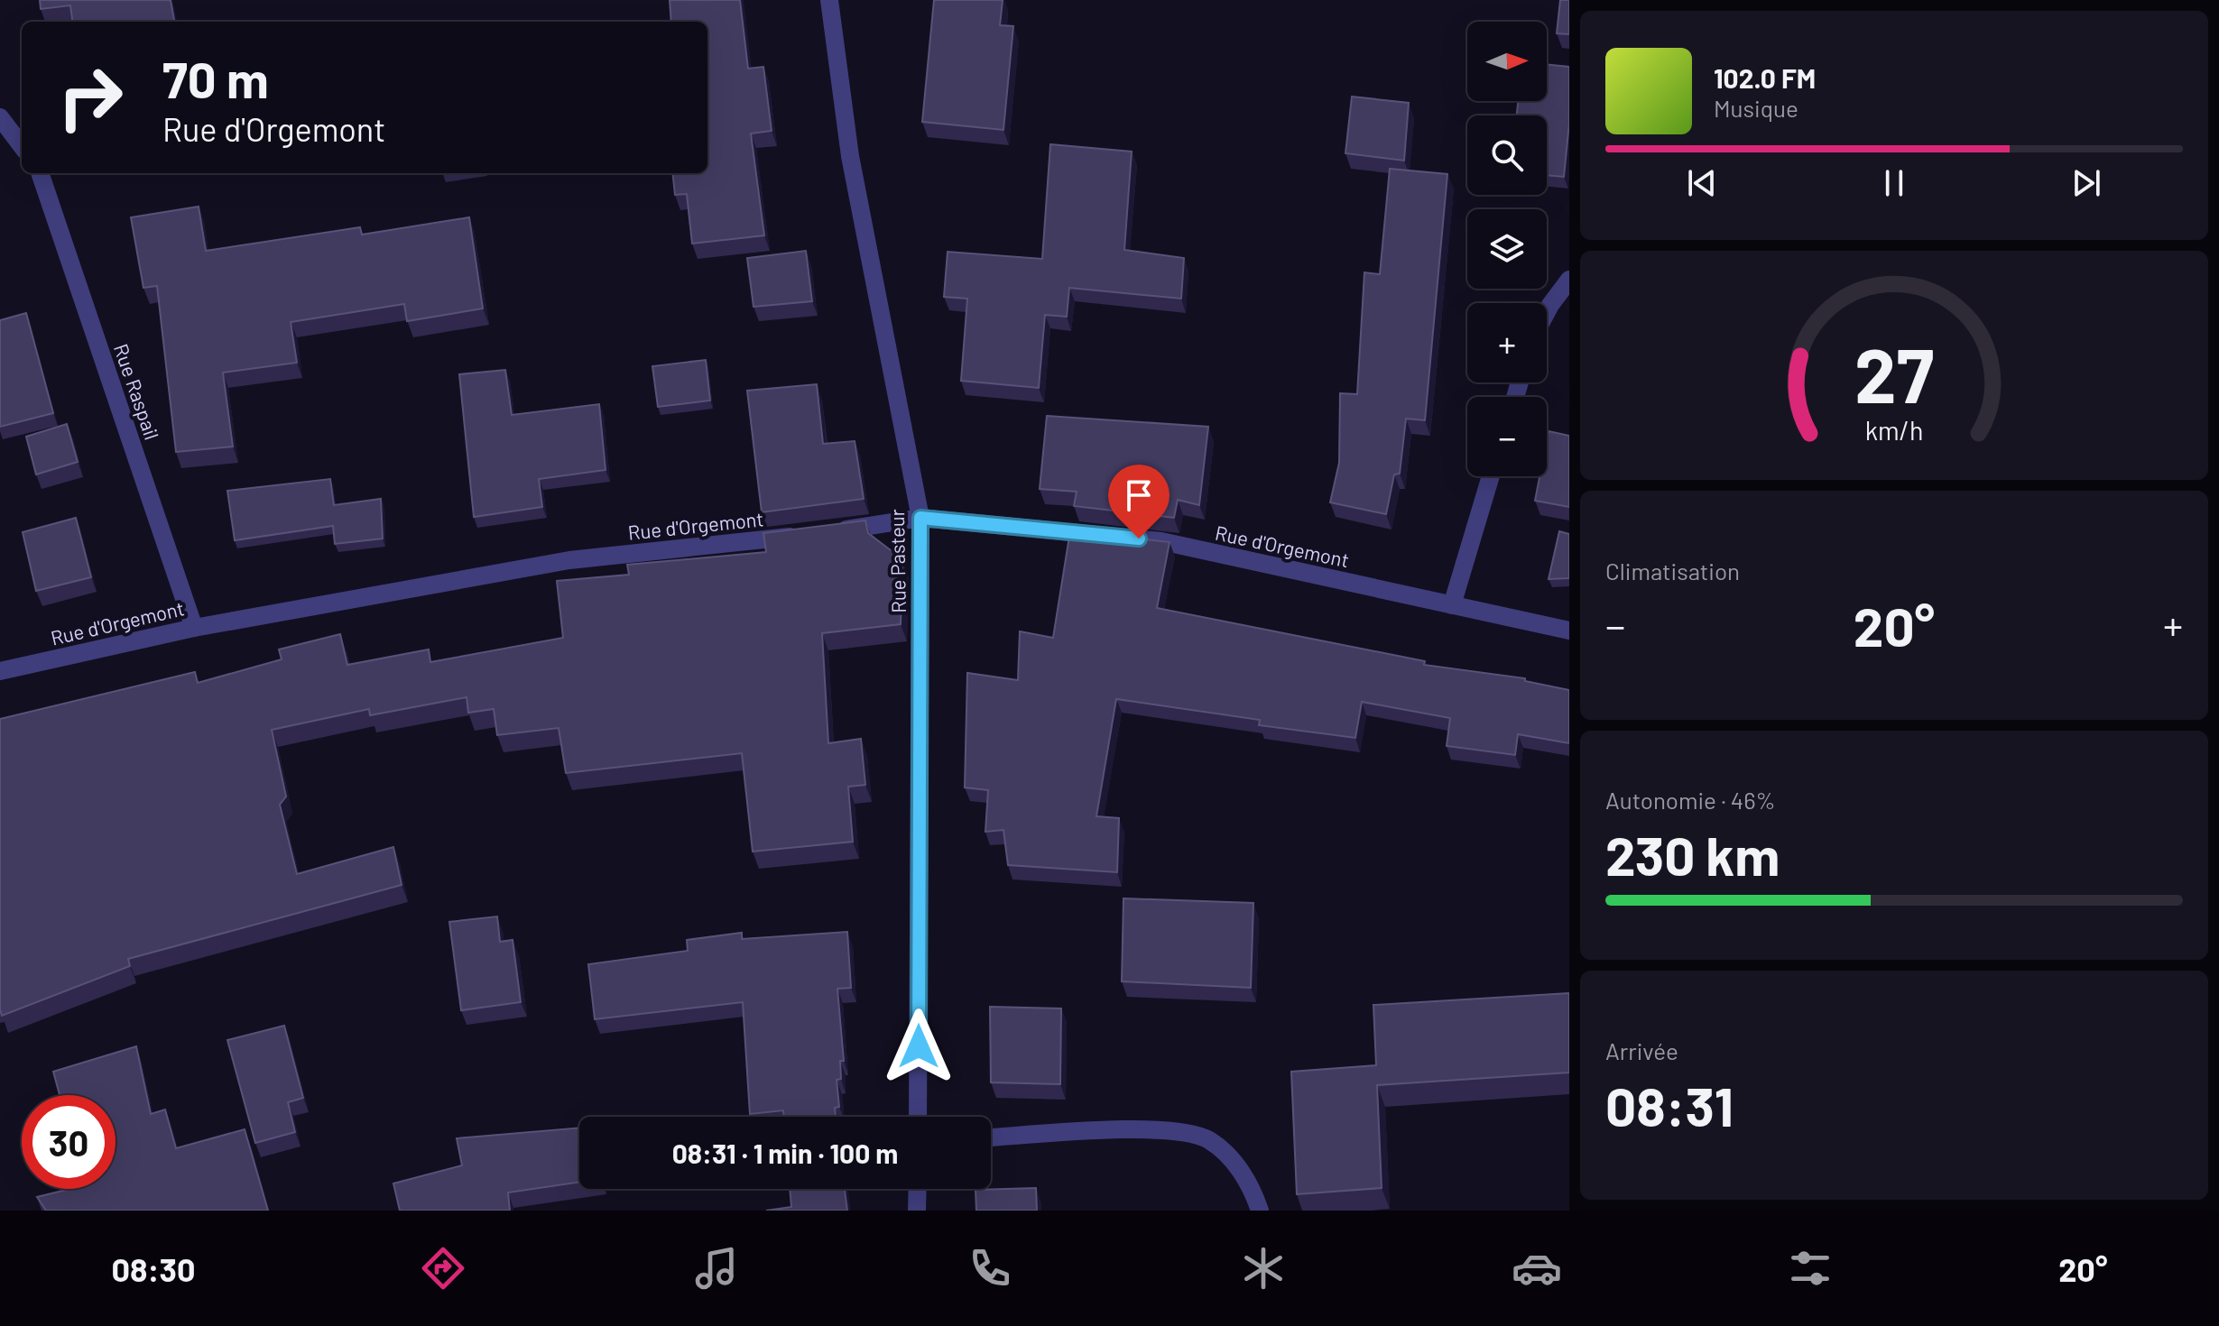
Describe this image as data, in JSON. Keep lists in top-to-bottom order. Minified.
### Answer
{"streets":{"street":["Rue Raspail","Rue d'Orgemont","Rue Pasteur"]},"crossings":[["Rue Raspail","Rue d'Orgemont"],["Rue d'Orgemont","Rue Pasteur"]],"north":"right","page":{"map_buttons":["+","−"],"turn":["70 m","Rue d'Orgemont"],"song":["102.0 FM","Musique"],"tile":["Climatisation",["Autonomie · 46%","230 km"],["Arrivée","08:31"]],"heat":["−","20°","+"],"limit":"30","trip":"08:31 · 1 min · 100 m","tabs":["08:30","20°"],"gauge":["27","km/h"]}}
